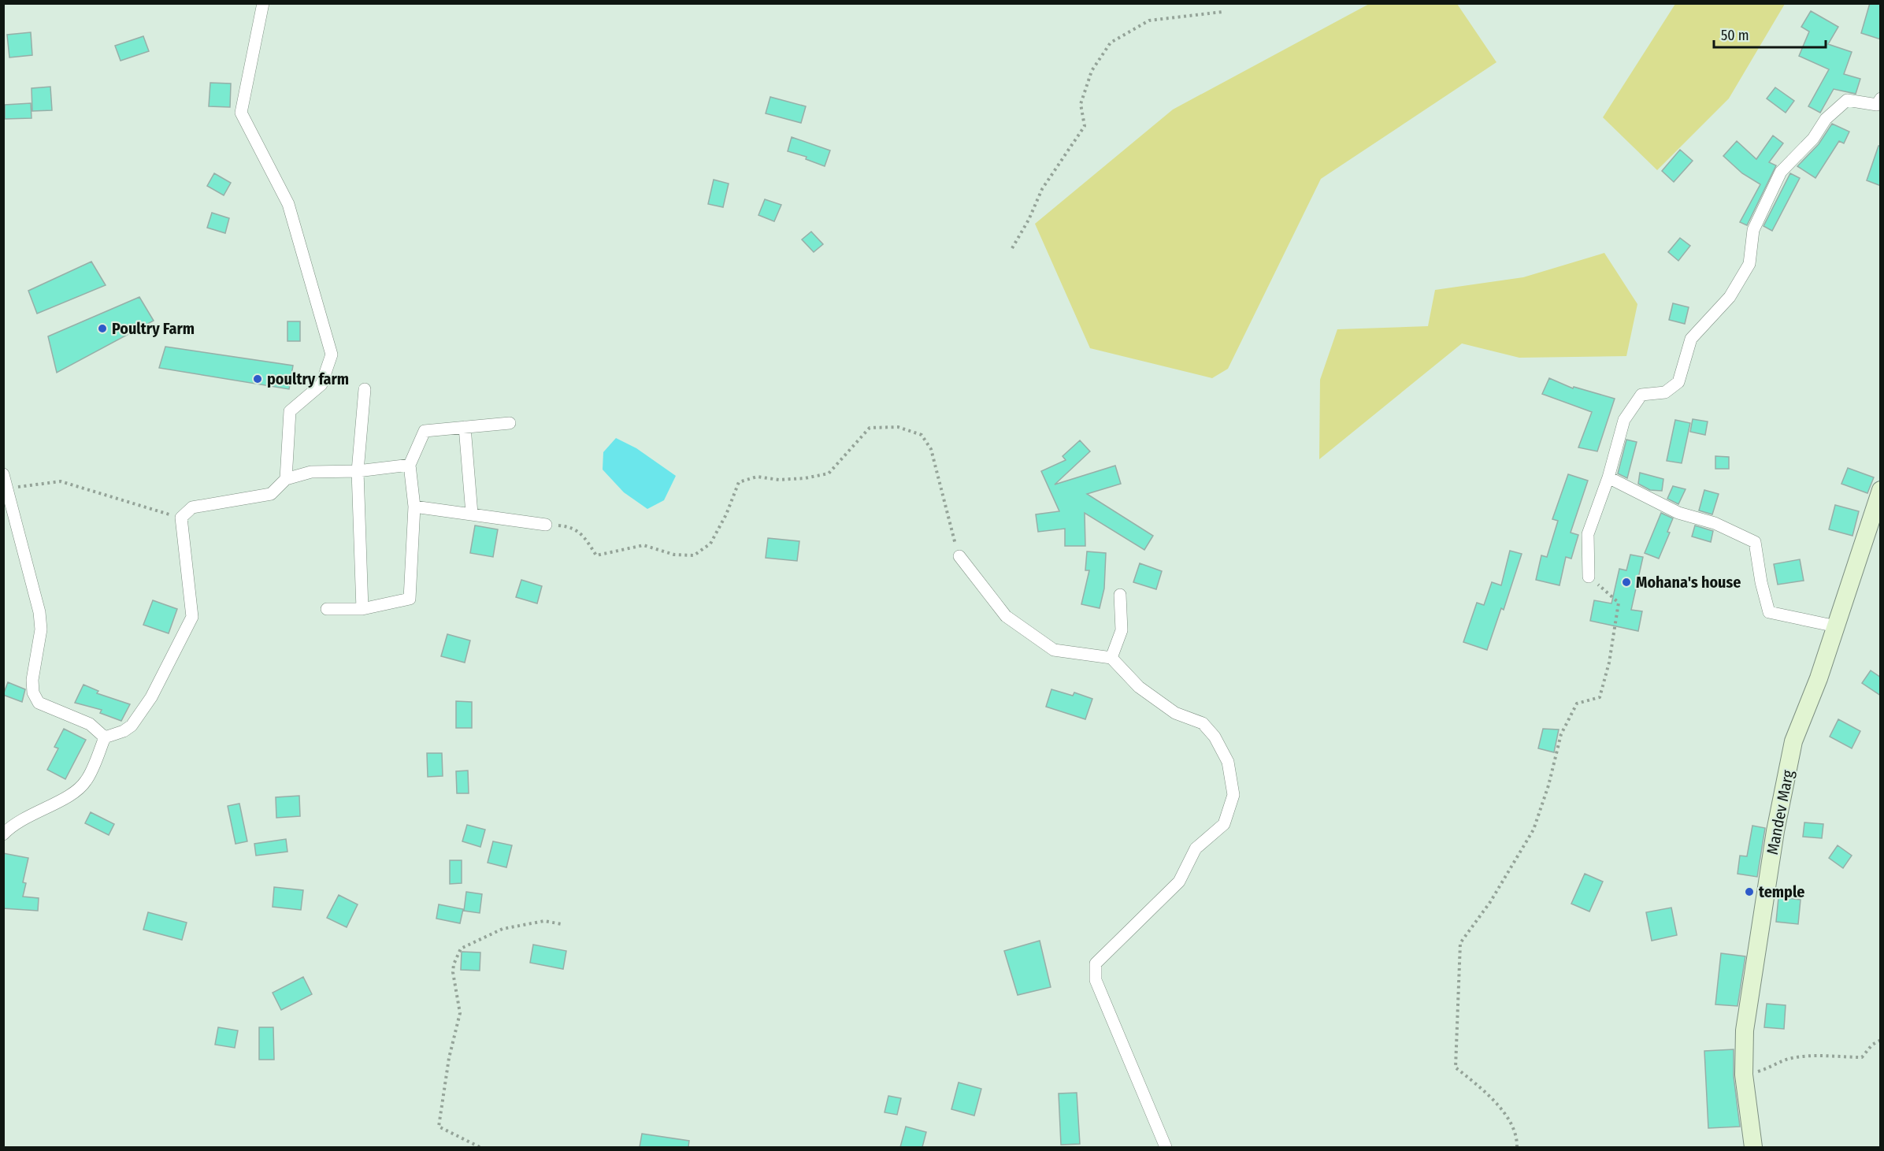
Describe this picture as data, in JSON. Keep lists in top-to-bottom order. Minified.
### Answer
{"streets":{"main road":["Mandev Marg"]},"places":["Poultry Farm","poultry farm","Mohana's house","temple"],"scale_bar":"50 m"}
